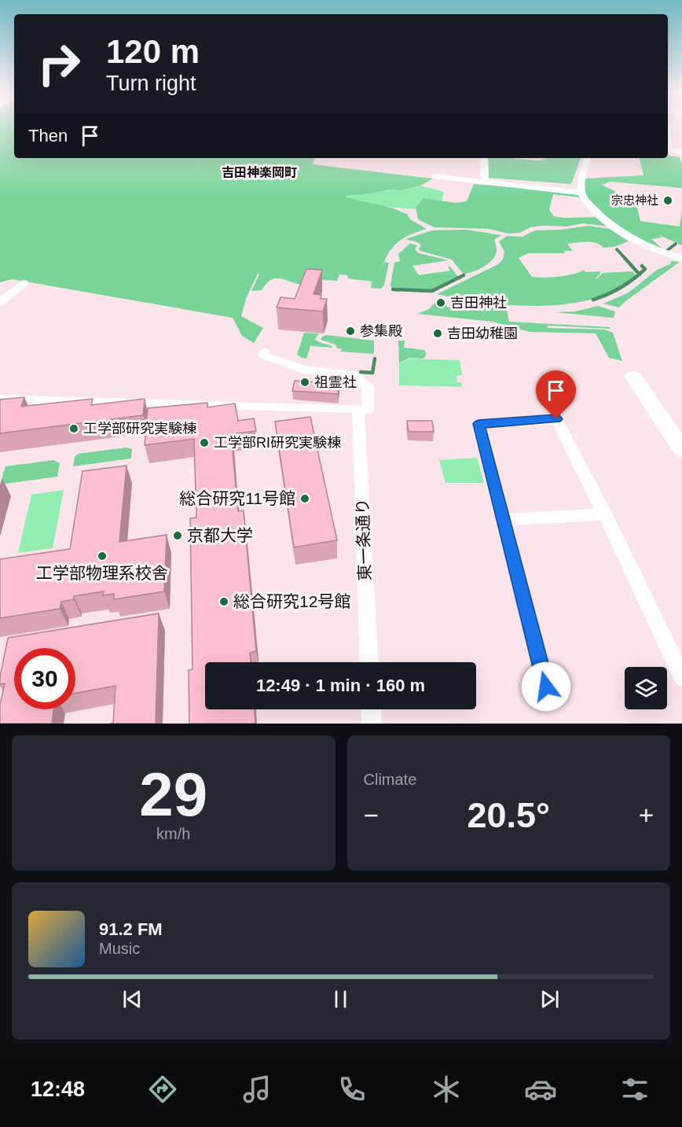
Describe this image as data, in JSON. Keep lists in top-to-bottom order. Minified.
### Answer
{"streets":{"street":["東一条通り"]},"districts":["吉田神楽岡町"],"places":["宗忠神社","吉田神社","参集殿","吉田幼稚園","祖霊社","工学部研究実験棟","工学部RI研究実験棟","総合研究11号館","京都大学","工学部物理系校舎","総合研究12号館"],"page":{"turn":["120 m","Turn right"],"then":"Then","limit":"30","trip":"12:49 · 1 min · 160 m","tile":[["29","km/h"],"Climate"],"heat":["−","20.5°","+"],"song":["91.2 FM","Music"],"tabs":"12:48"}}
